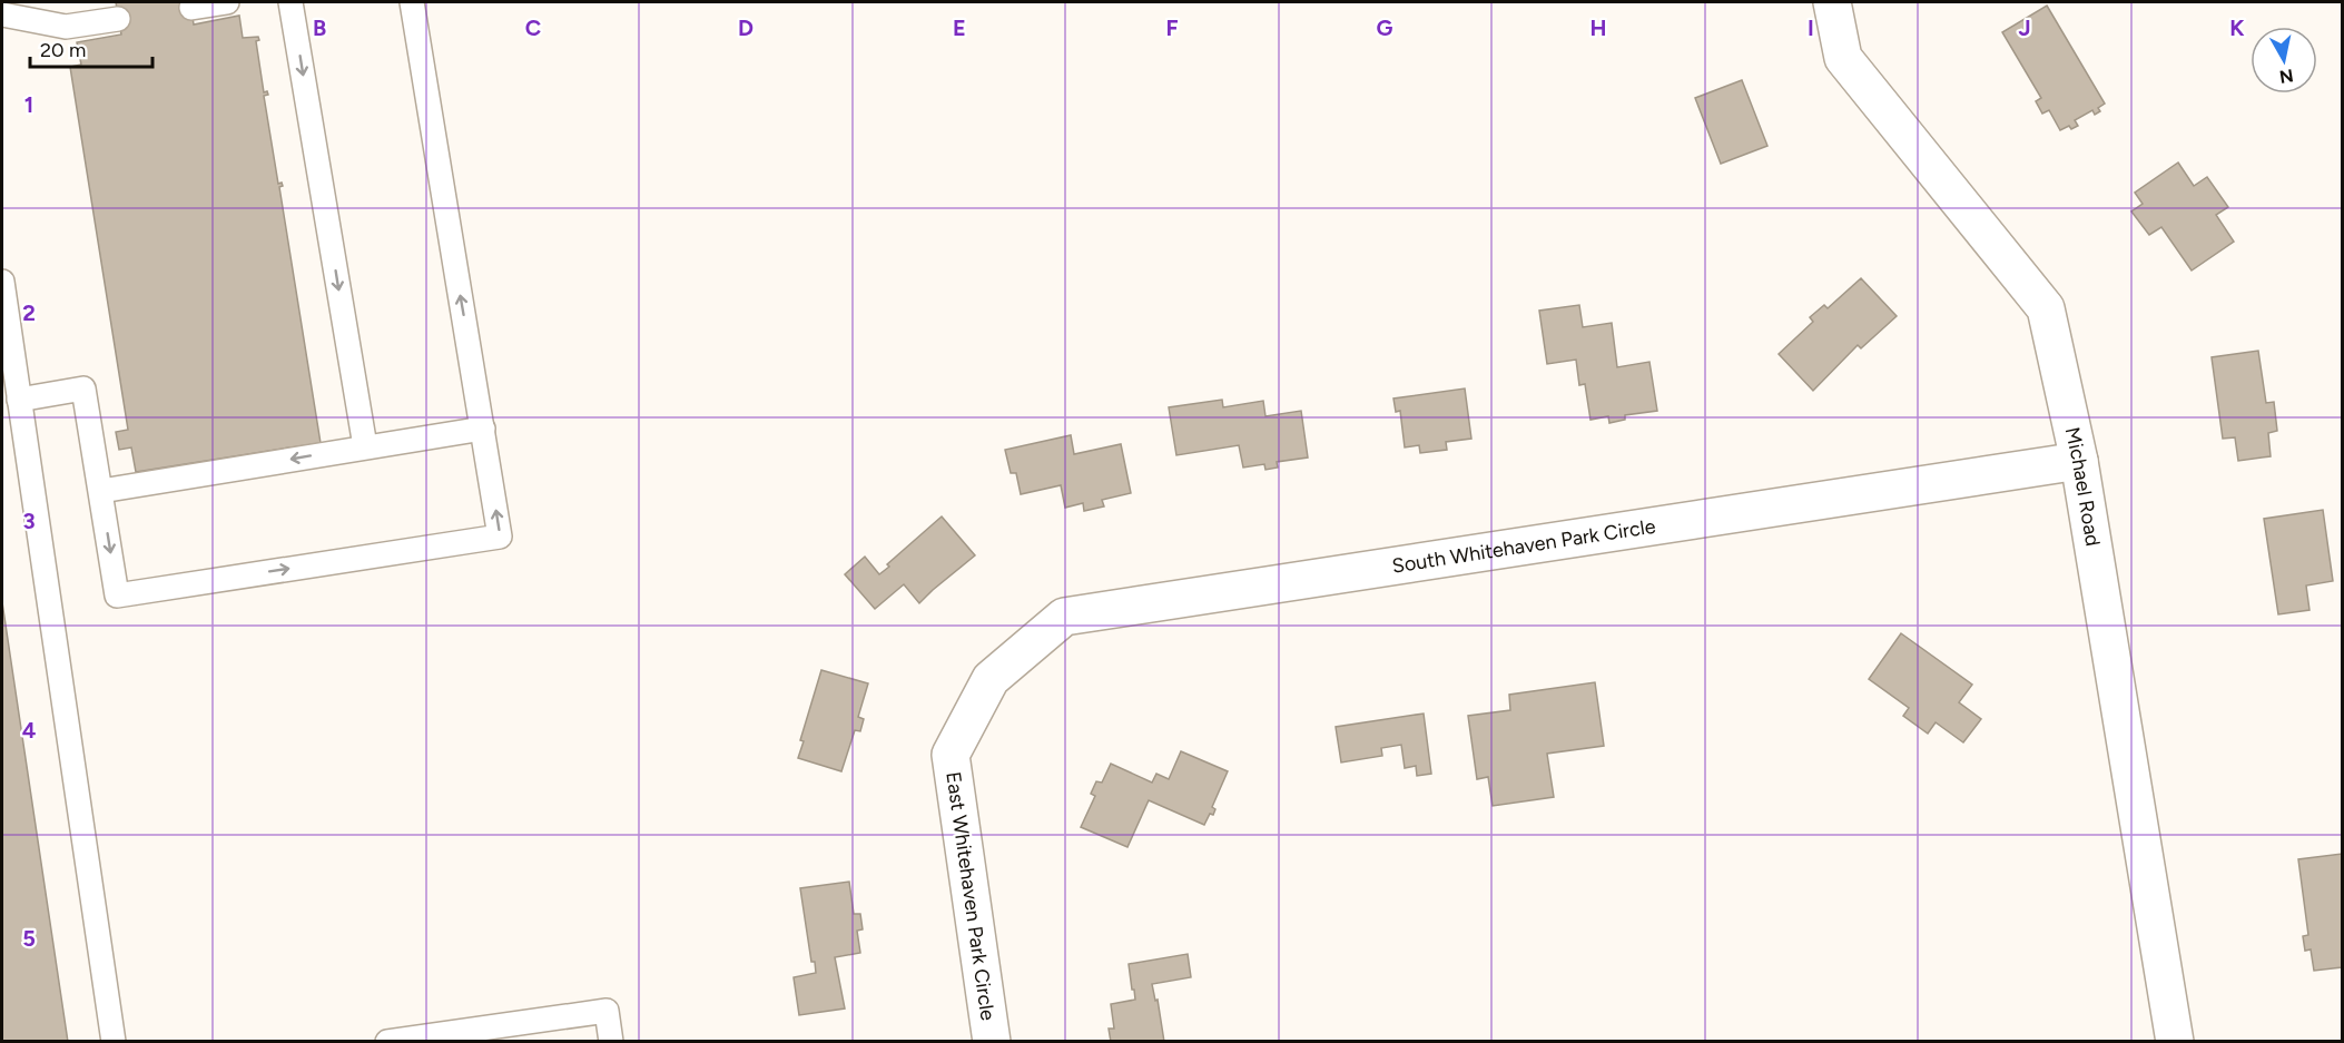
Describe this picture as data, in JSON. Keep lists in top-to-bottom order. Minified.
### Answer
{"streets":{"street":["Michael Road","South Whitehaven Park Circle","East Whitehaven Park Circle"]},"crossings":[["Michael Road","South Whitehaven Park Circle"],["South Whitehaven Park Circle","East Whitehaven Park Circle"]],"scale_bar":"20 m","north":"bottom","grid":{"columns":["B","C","D","E","F","G","H","I","J","K"],"rows":["1","2","3","4","5"]}}
